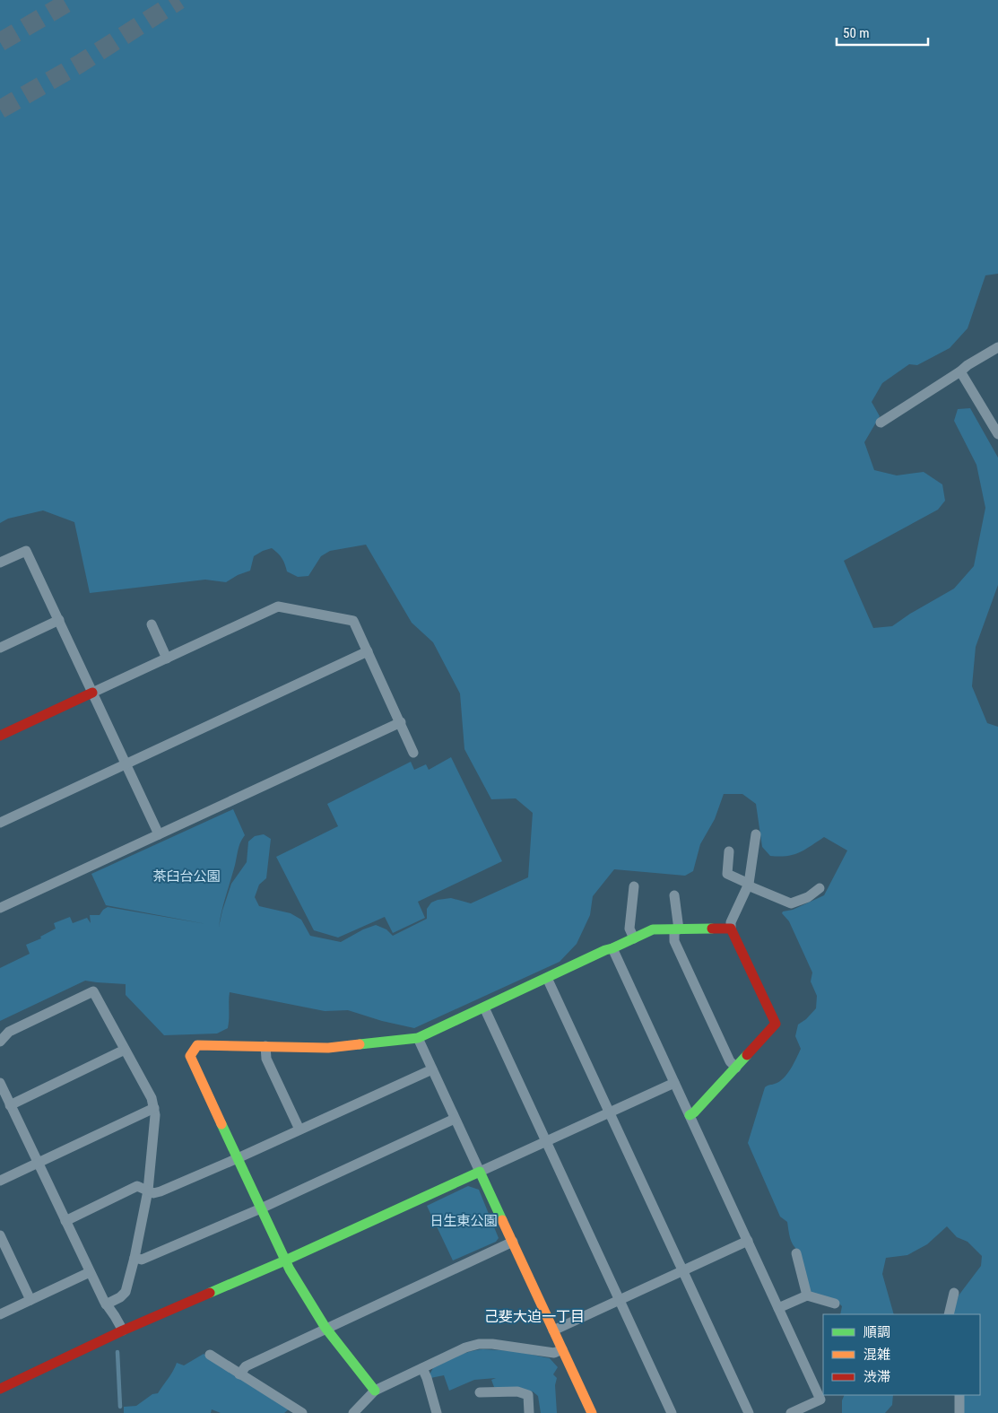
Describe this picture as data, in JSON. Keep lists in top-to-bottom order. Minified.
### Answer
{"districts":["己斐大迫一丁目"],"parks":["茶臼台公園","日生東公園"],"legend":["順調","混雑","渋滞"],"scale_bar":"50 m"}
